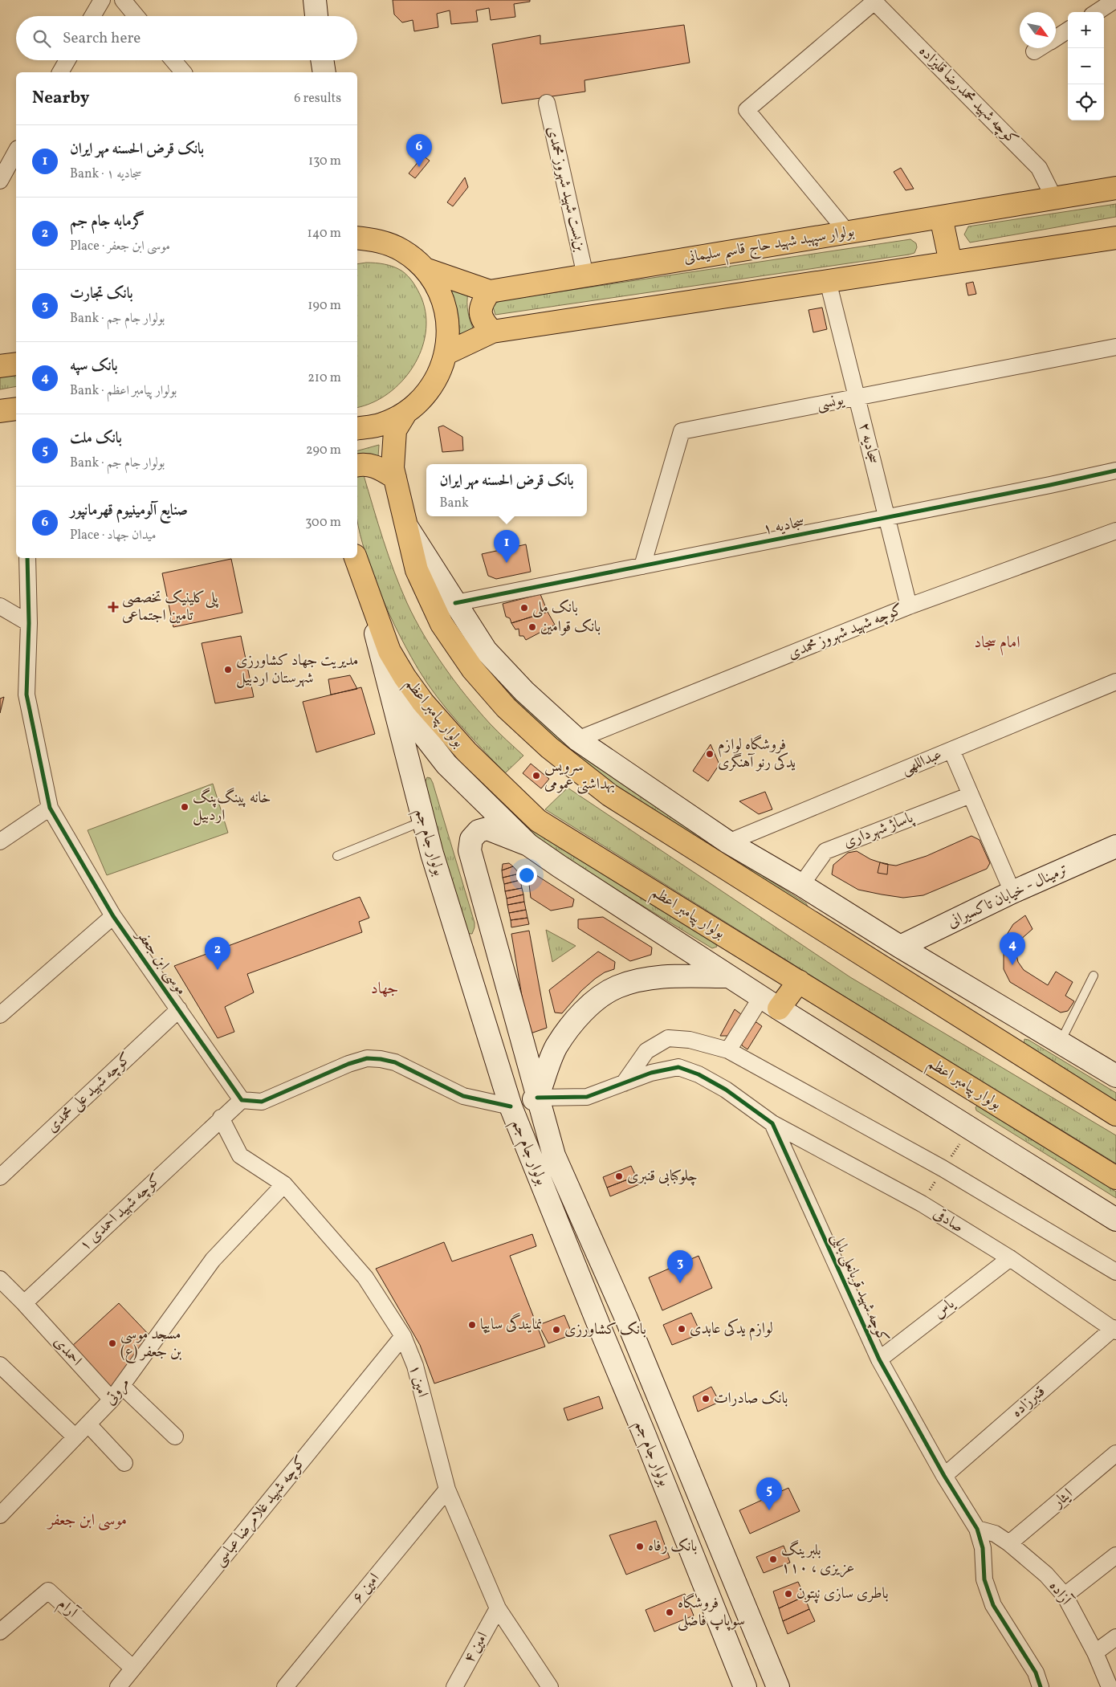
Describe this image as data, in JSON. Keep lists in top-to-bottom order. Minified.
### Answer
{"streets":{"main road":["بولوار سپهبد شهید حاج قاسم سلیمانی","بولوار پیامبر اعظم","بولوار جام جم","ترمینال - خیابان تاکسیرانی"],"street":["کوچه شهید محمدرضا قلیزاده","بن‌بست شهید شهروز محمدی","یونسی","سجادیه ۲","سجادیه ۱","کوچه شهید شهروز محمدی","عبداللهی","پاساژ شهرداری","موسی ابن جعفر","کوچه شهید علی محمدی","کوچه شهید احمدی ۱","صادقی","کوچه شهید قربانعلی بابلی","یاس","احمدی","امین ۱","مروتی","قنبرزاده","ایثار","کوچه شهید غلامرضا عباسی","امین ۶","آزاده","آرام","امین ۴"]},"crossings":[["کوچه شهید محمدرضا قلیزاده","بولوار سپهبد شهید حاج قاسم سلیمانی"],["بن‌بست شهید شهروز محمدی","بولوار سپهبد شهید حاج قاسم سلیمانی"],["یونسی","سجادیه ۲"],["یونسی","سجادیه ۱"],["سجادیه ۲","سجادیه ۱"],["سجادیه ۲","کوچه شهید شهروز محمدی"],["بولوار پیامبر اعظم","بولوار جام جم"],["بولوار جام جم","کوچه شهید قربانعلی بابلی"],["موسی ابن جعفر","کوچه شهید علی محمدی"],["موسی ابن جعفر","کوچه شهید احمدی ۱"],["کوچه شهید احمدی ۱","احمدی"],["کوچه شهید احمدی ۱","امین ۱"],["صادقی","کوچه شهید قربانعلی بابلی"],["صادقی","یاس"],["صادقی","قنبرزاده"],["کوچه شهید قربانعلی بابلی","یاس"],["کوچه شهید قربانعلی بابلی","قنبرزاده"],["کوچه شهید قربانعلی بابلی","آزاده"],["احمدی","مروتی"],["امین ۱","مروتی"],["امین ۱","کوچه شهید غلامرضا عباسی"],["امین ۱","امین ۶"],["امین ۱","امین ۴"],["ایثار","آزاده"],["کوچه شهید غلامرضا عباسی","آرام"]],"districts":["امام سجاد","جهاد","موسی ابن جعفر"],"places":{"health":["پلی‌کلینیک تخصصی تامین اجتماعی"],"other":["بانک ملی","بانک قوامین","مدیریت جهاد کشاورزی شهرستان اردبیل","فروشگاه لوازم یدکی رنو آهنگری","سرویس بهداشتی عمومی","خانه پینگ‌پنگ اردبیل","چلوکبابی قنبری","نمایندگی سایپا","لوازم یدکی عابدی","بانک کشاورزی","مسجد موسی بن جعفر (ع)","بانک صادرات","بانک رفاه","بلبرینگ ۱۱۰ ، عزیزی","باطری سازی نپتون","فروشگاه سوپاپ فاضلی"]},"north":"bottom right","page":{"map_buttons":["+","−"],"search":"Search here","heading":["Nearby","6 results"],"list":[{"mark":"1","name":"بانک قرض الحسنه مهر ایران","note":"Bank · سجادیه ۱","value":"130 m"},{"mark":"2","name":"گرمابه جام جم","note":"Place · موسی ابن جعفر","value":"140 m"},{"mark":"3","name":"بانک تجارت","note":"Bank · بولوار جام جم","value":"190 m"},{"mark":"4","name":"بانک سپه","note":"Bank · بولوار پیامبر اعظم","value":"210 m"},{"mark":"5","name":"بانک ملت","note":"Bank · بولوار جام جم","value":"290 m"},{"mark":"6","name":"صنایع آلومینیوم قهرمانپور","note":"Place · میدان جهاد","value":"300 m"}],"pins":["6","1","4","2","3","5"],"popup":["بانک قرض الحسنه مهر ایران","Bank"]}}
